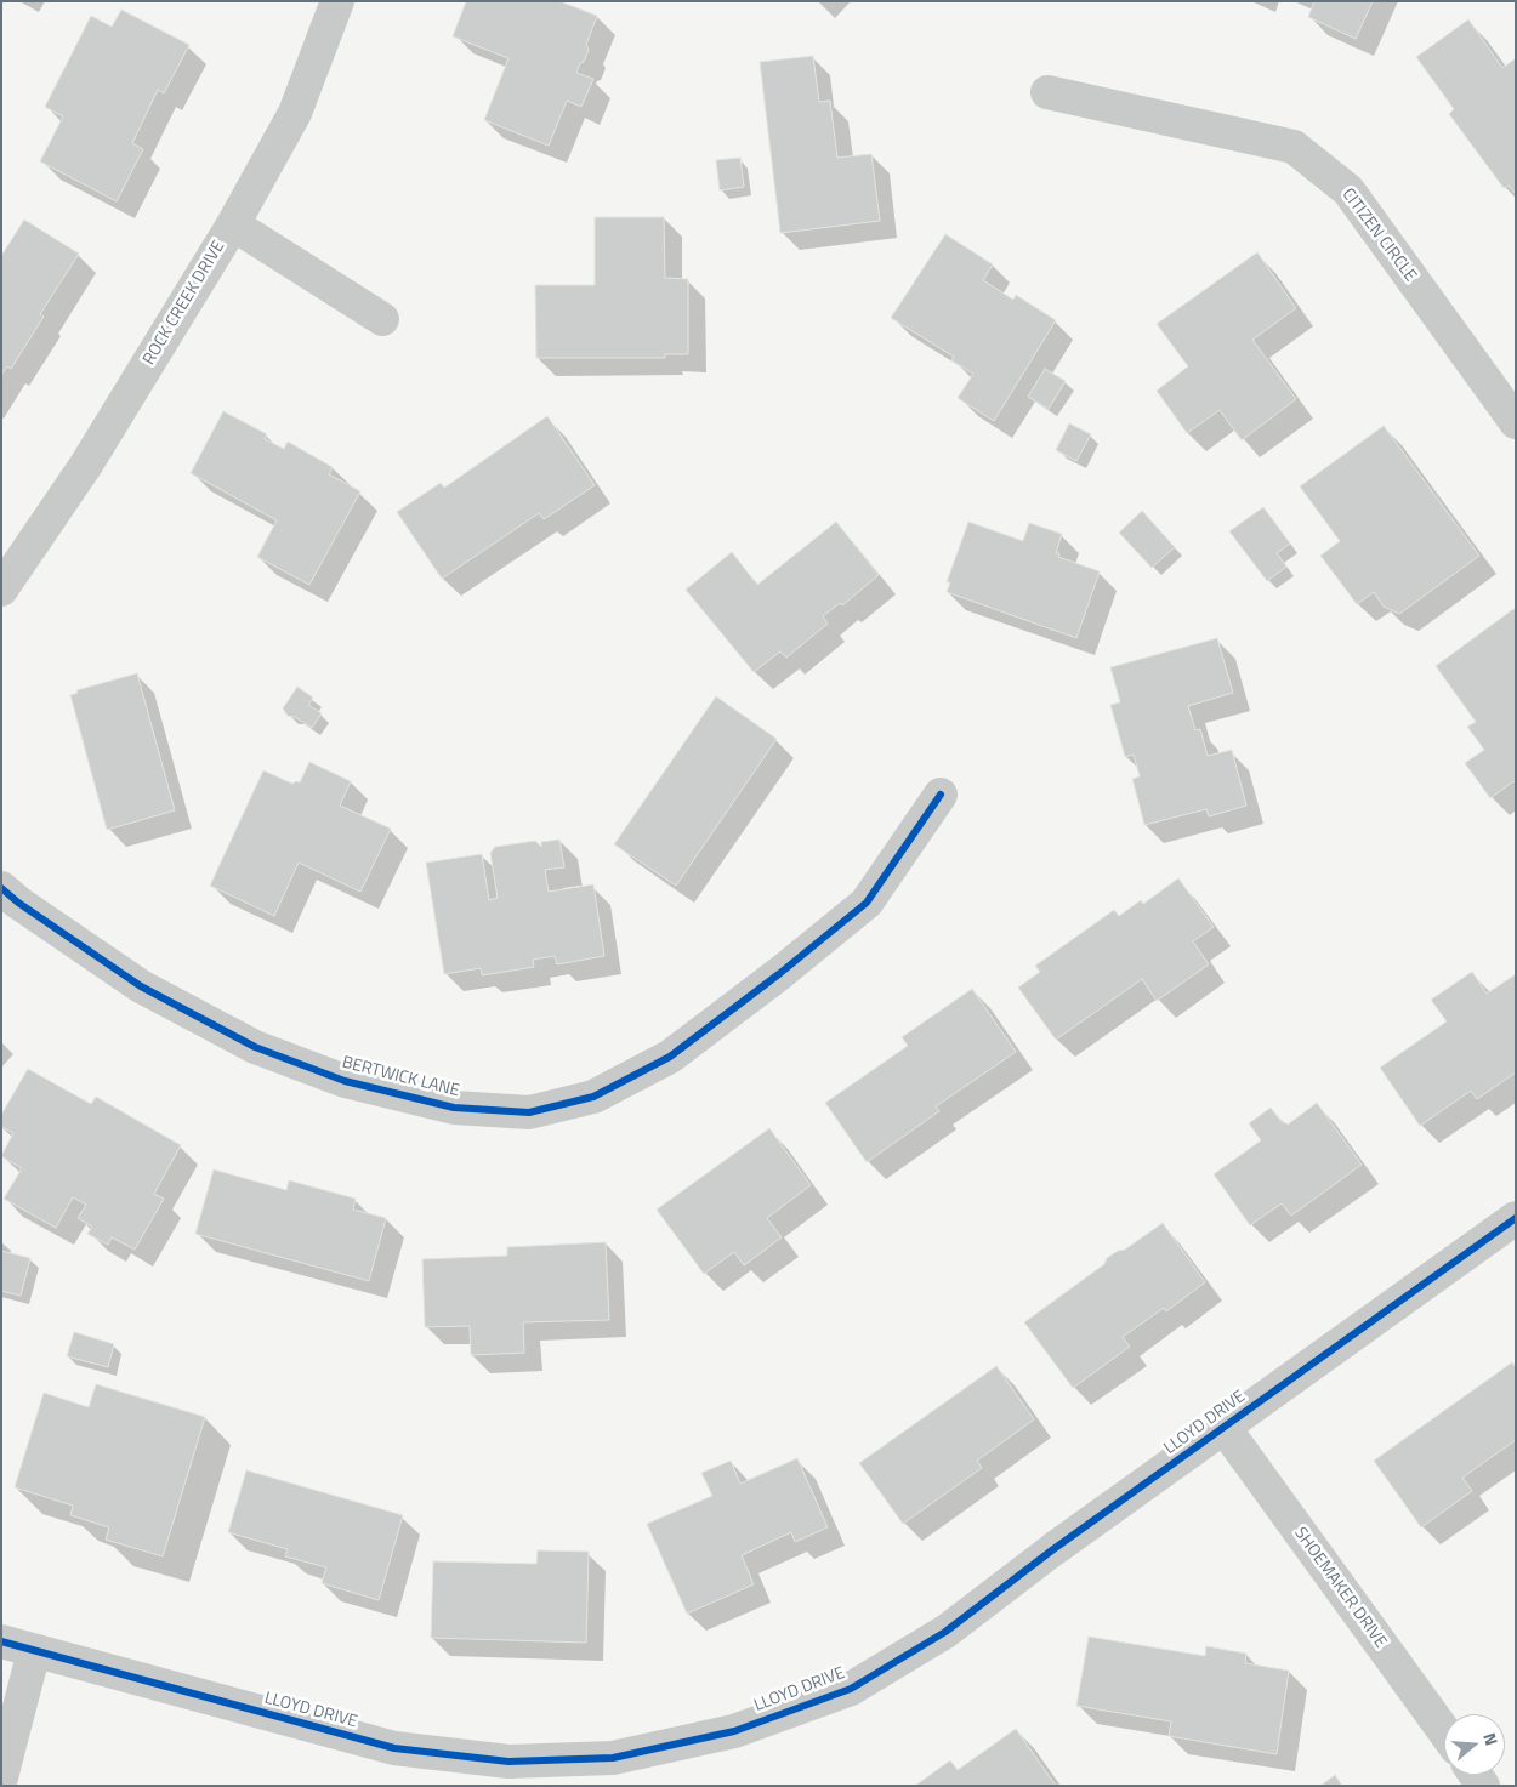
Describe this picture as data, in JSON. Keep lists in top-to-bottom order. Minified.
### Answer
{"streets":{"street":["CITIZEN CIRCLE","ROCK CREEK DRIVE","BERTWICK LANE","LLOYD DRIVE","SHOEMAKER DRIVE"]},"crossings":[["LLOYD DRIVE","SHOEMAKER DRIVE"]],"north":"right"}
